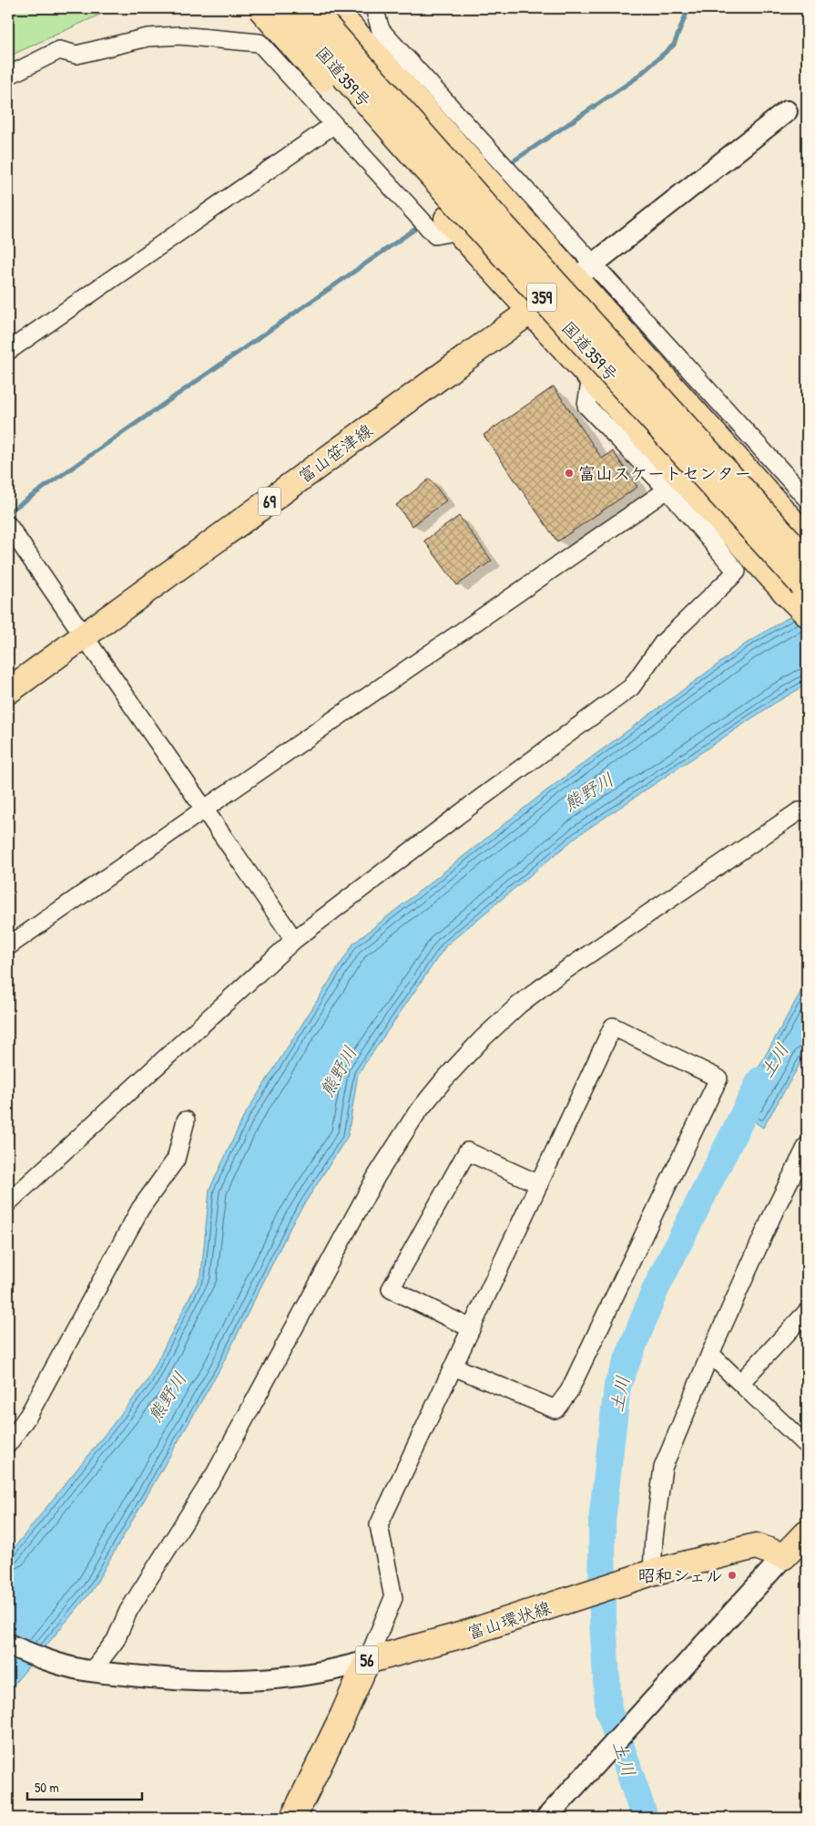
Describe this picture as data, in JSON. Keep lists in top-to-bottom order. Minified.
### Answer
{"streets":{"main road":["国道359号","359","富山笹津線","69","富山環状線","56"]},"crossings":[["富山環状線","56"]],"water":["熊野川","土川"],"places":["富山スケートセンター","昭和シェル"],"scale_bar":"50 m"}
